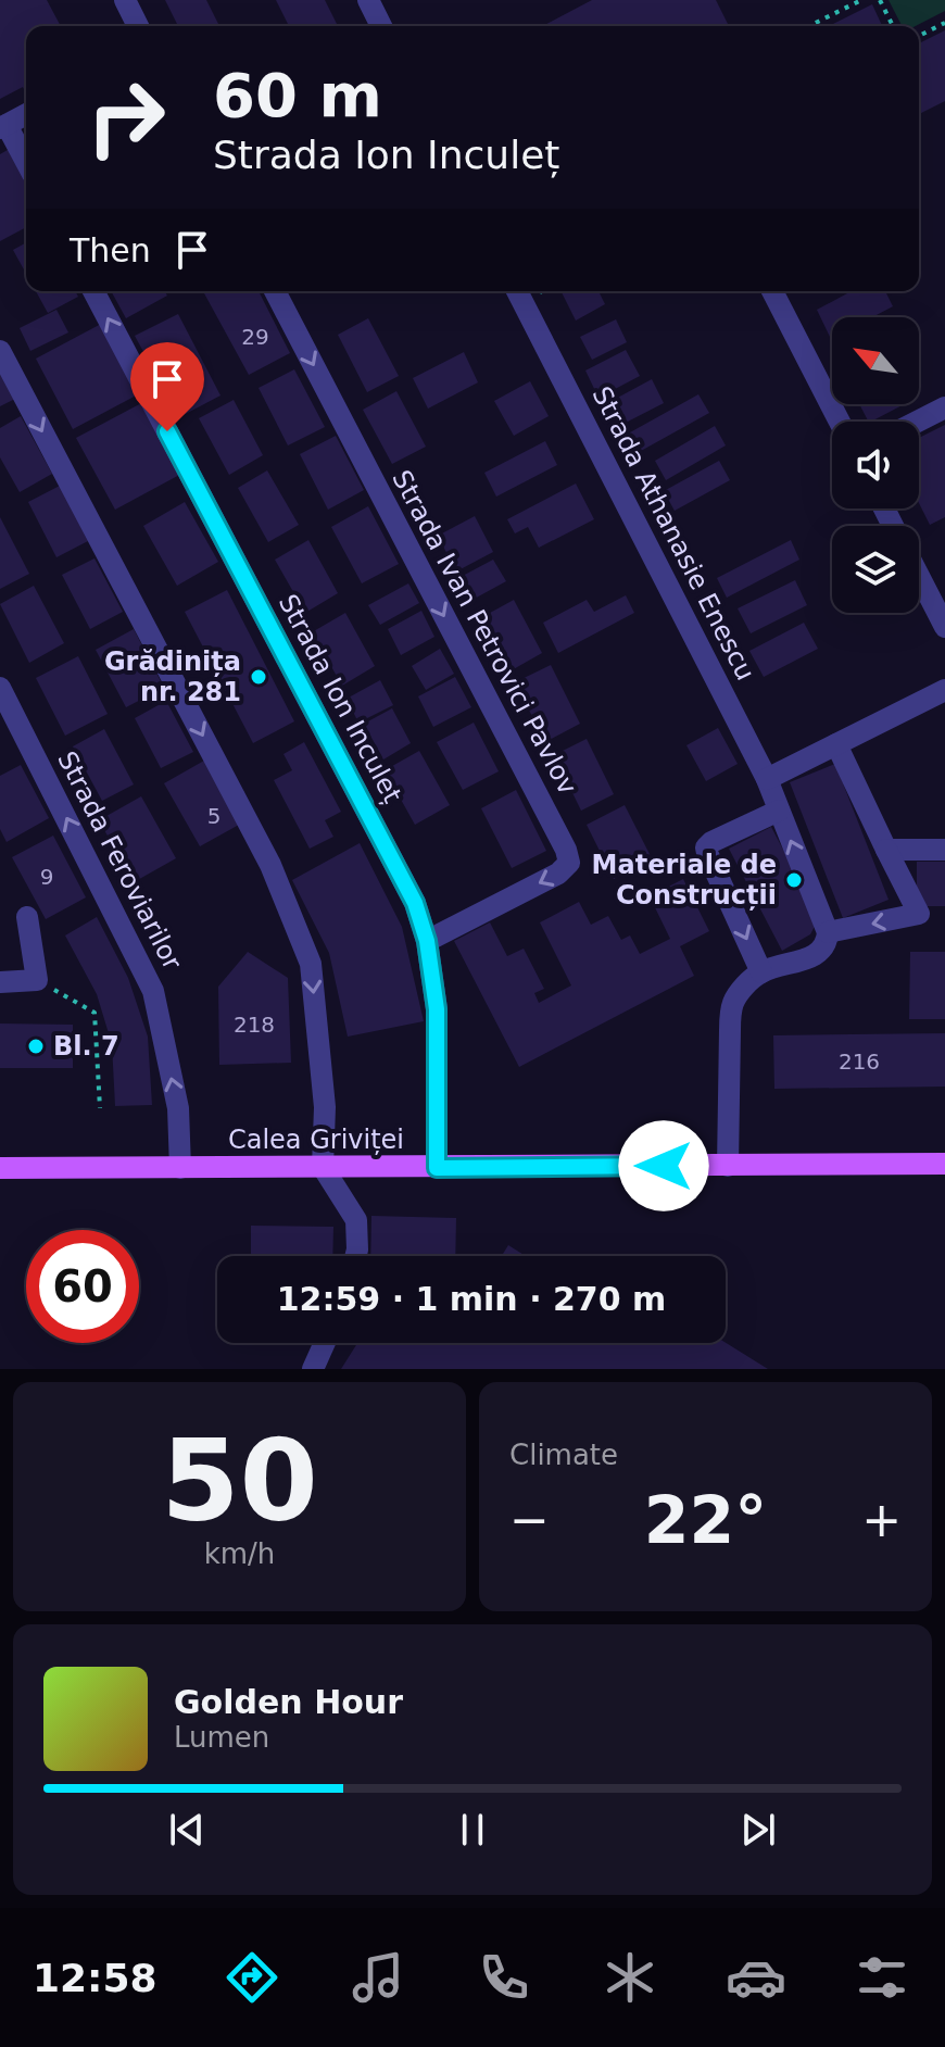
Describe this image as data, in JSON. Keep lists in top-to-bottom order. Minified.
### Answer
{"streets":{"main road":["Calea Griviței"],"street":["Strada Athanasie Enescu","Strada Ivan Petrovici Pavlov","Strada Ion Inculeț","Strada Feroviarilor"]},"crossings":[["Strada Ivan Petrovici Pavlov","Strada Ion Inculeț"],["Strada Ion Inculeț","Calea Griviței"],["Strada Feroviarilor","Calea Griviței"]],"one_way":["Strada Ivan Petrovici Pavlov"],"places":["Grădinița nr. 281","Materiale de Construcții","Bl. 7"],"house_numbers":["29","5","9","218","216"],"north":"top left","page":{"turn":["60 m","Strada Ion Inculeț"],"then":"Then","limit":"60","trip":"12:59 · 1 min · 270 m","tile":[["50","km/h"],"Climate"],"heat":["−","22°","+"],"song":["Golden Hour","Lumen"],"tabs":"12:58"}}
